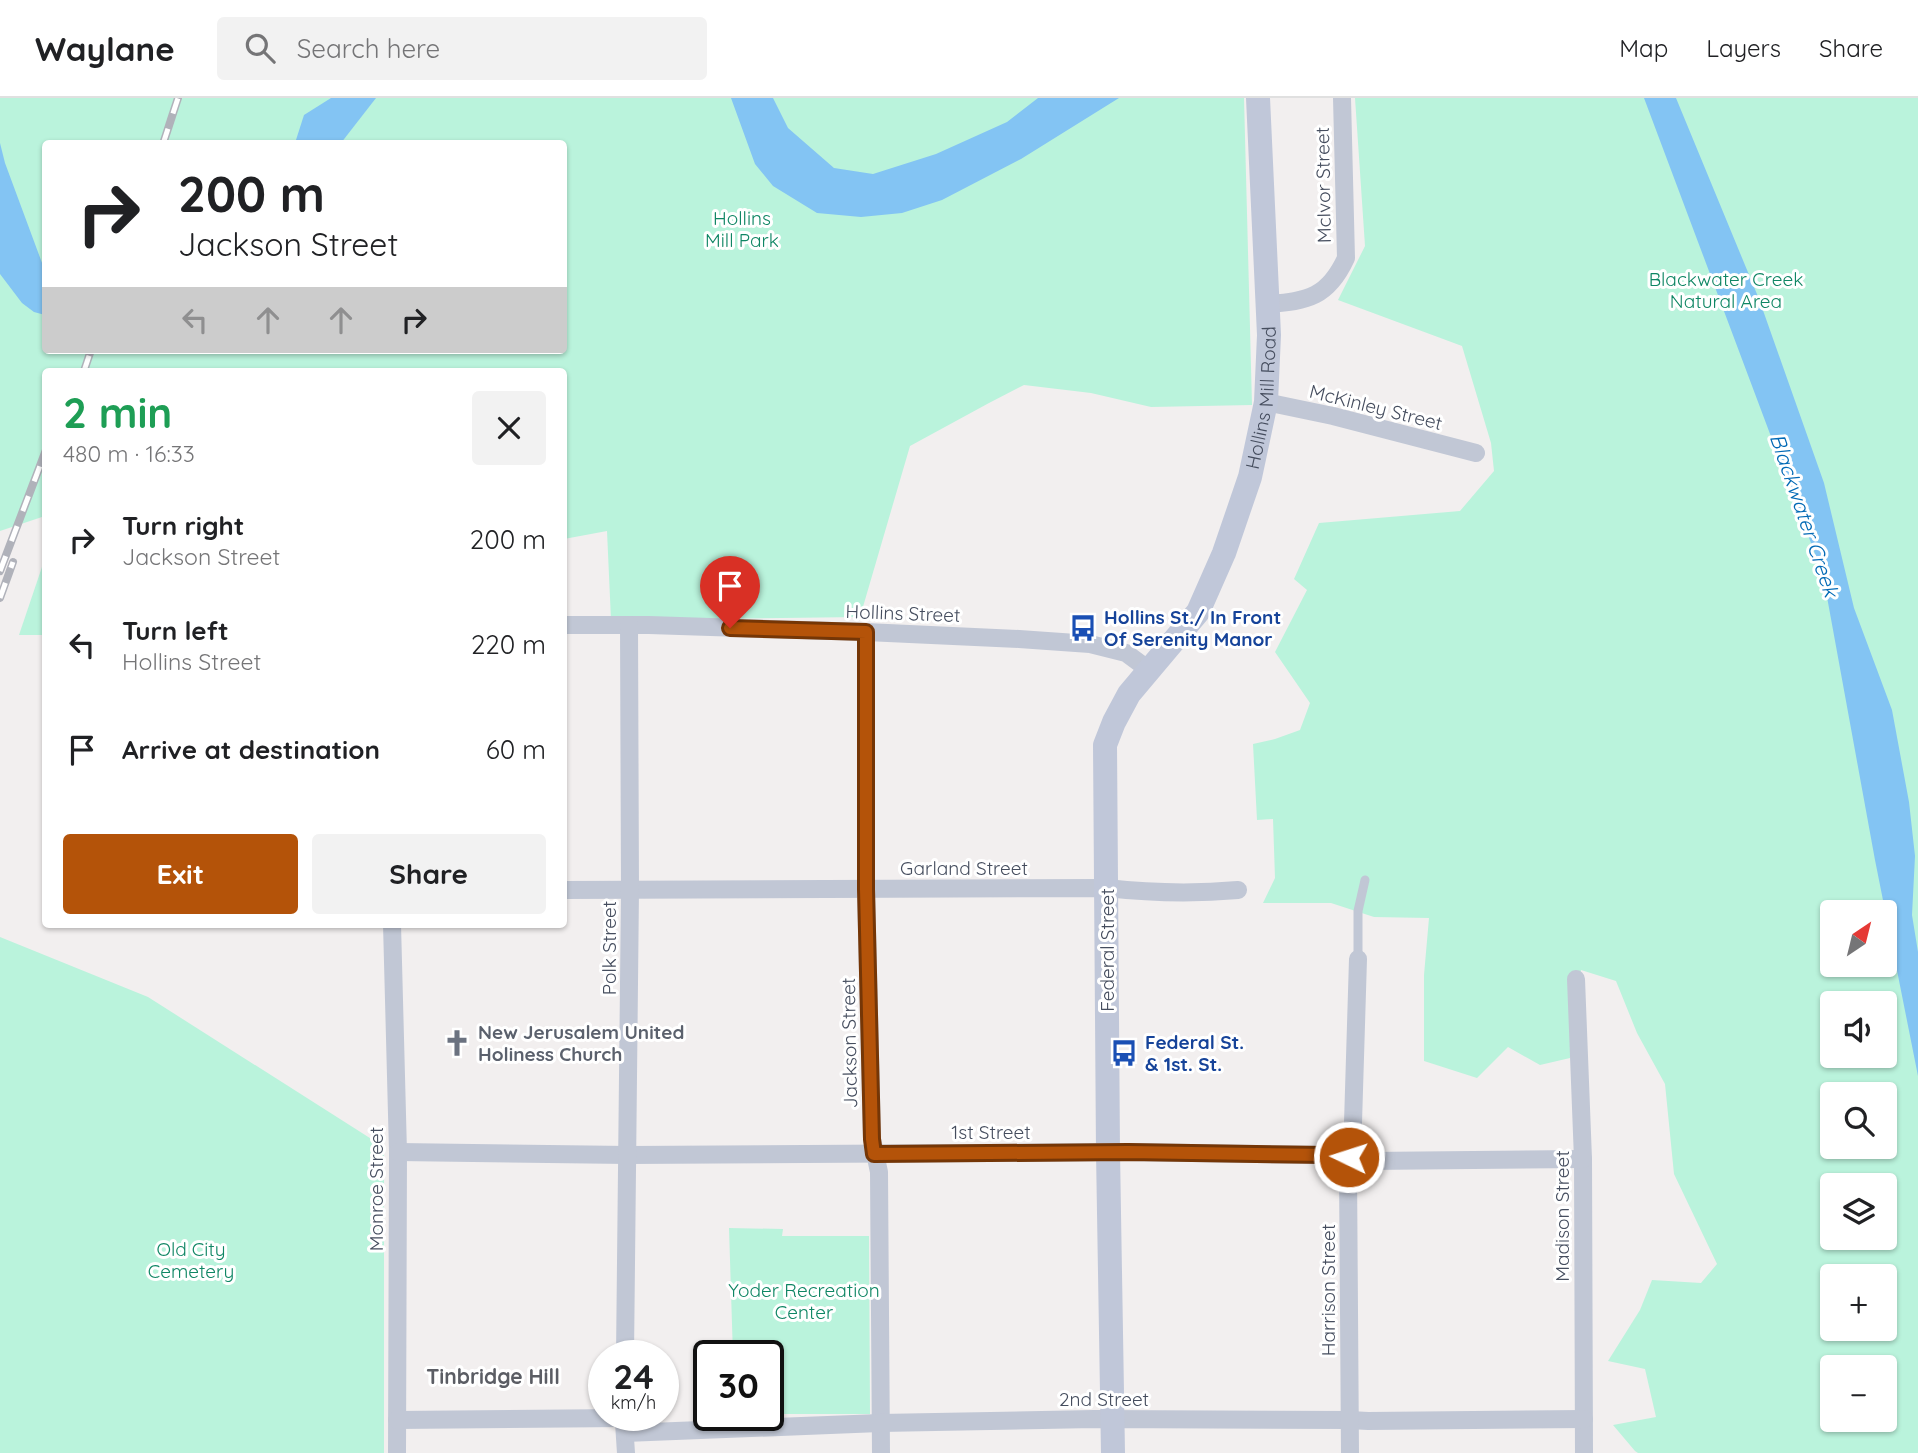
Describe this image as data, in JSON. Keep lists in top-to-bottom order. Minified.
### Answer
{"streets":{"street":["McIvor Street","Hollins Mill Road","McKinley Street","Hollins Street","Garland Street","Polk Street","Federal Street","Jackson Street","1st Street","Monroe Street","Madison Street","Harrison Street","2nd Street"]},"crossings":[["McIvor Street","Hollins Mill Road"],["Hollins Mill Road","McKinley Street"],["Hollins Mill Road","Hollins Street"],["Hollins Mill Road","Federal Street"],["Hollins Street","Polk Street"],["Hollins Street","Federal Street"],["Hollins Street","Jackson Street"],["Garland Street","Polk Street"],["Garland Street","Federal Street"],["Garland Street","Jackson Street"],["Polk Street","1st Street"],["Federal Street","1st Street"],["Federal Street","2nd Street"],["Jackson Street","1st Street"],["Jackson Street","2nd Street"],["1st Street","Monroe Street"],["1st Street","Madison Street"],["1st Street","Harrison Street"],["Monroe Street","2nd Street"],["Madison Street","2nd Street"],["Harrison Street","2nd Street"]],"districts":["Tinbridge Hill"],"water":["Blackwater Creek"],"parks":["Hollins Mill Park","Blackwater Creek Natural Area","Old City Cemetery","Yoder Recreation Center"],"places":{"bus stop":["Hollins St./ In Front Of Serenity Manor","Federal St. & 1st. St."],"church":["New Jerusalem United Holiness Church"]},"north":"top right","page":{"header":"Waylane","search":"Search here","nav":["Map","Layers","Share"],"turn":["200 m","Jackson Street"],"heading":["2 min","480 m · 16:33"],"list":[{"name":"Turn right","note":"Jackson Street","value":"200 m"},{"name":"Turn left","note":"Hollins Street","value":"220 m"},{"name":"Arrive at destination","value":"60 m"}],"buttons":["Exit","Share"],"map_buttons":["+","−"],"speed":"24 km/h","limit":"30"}}
